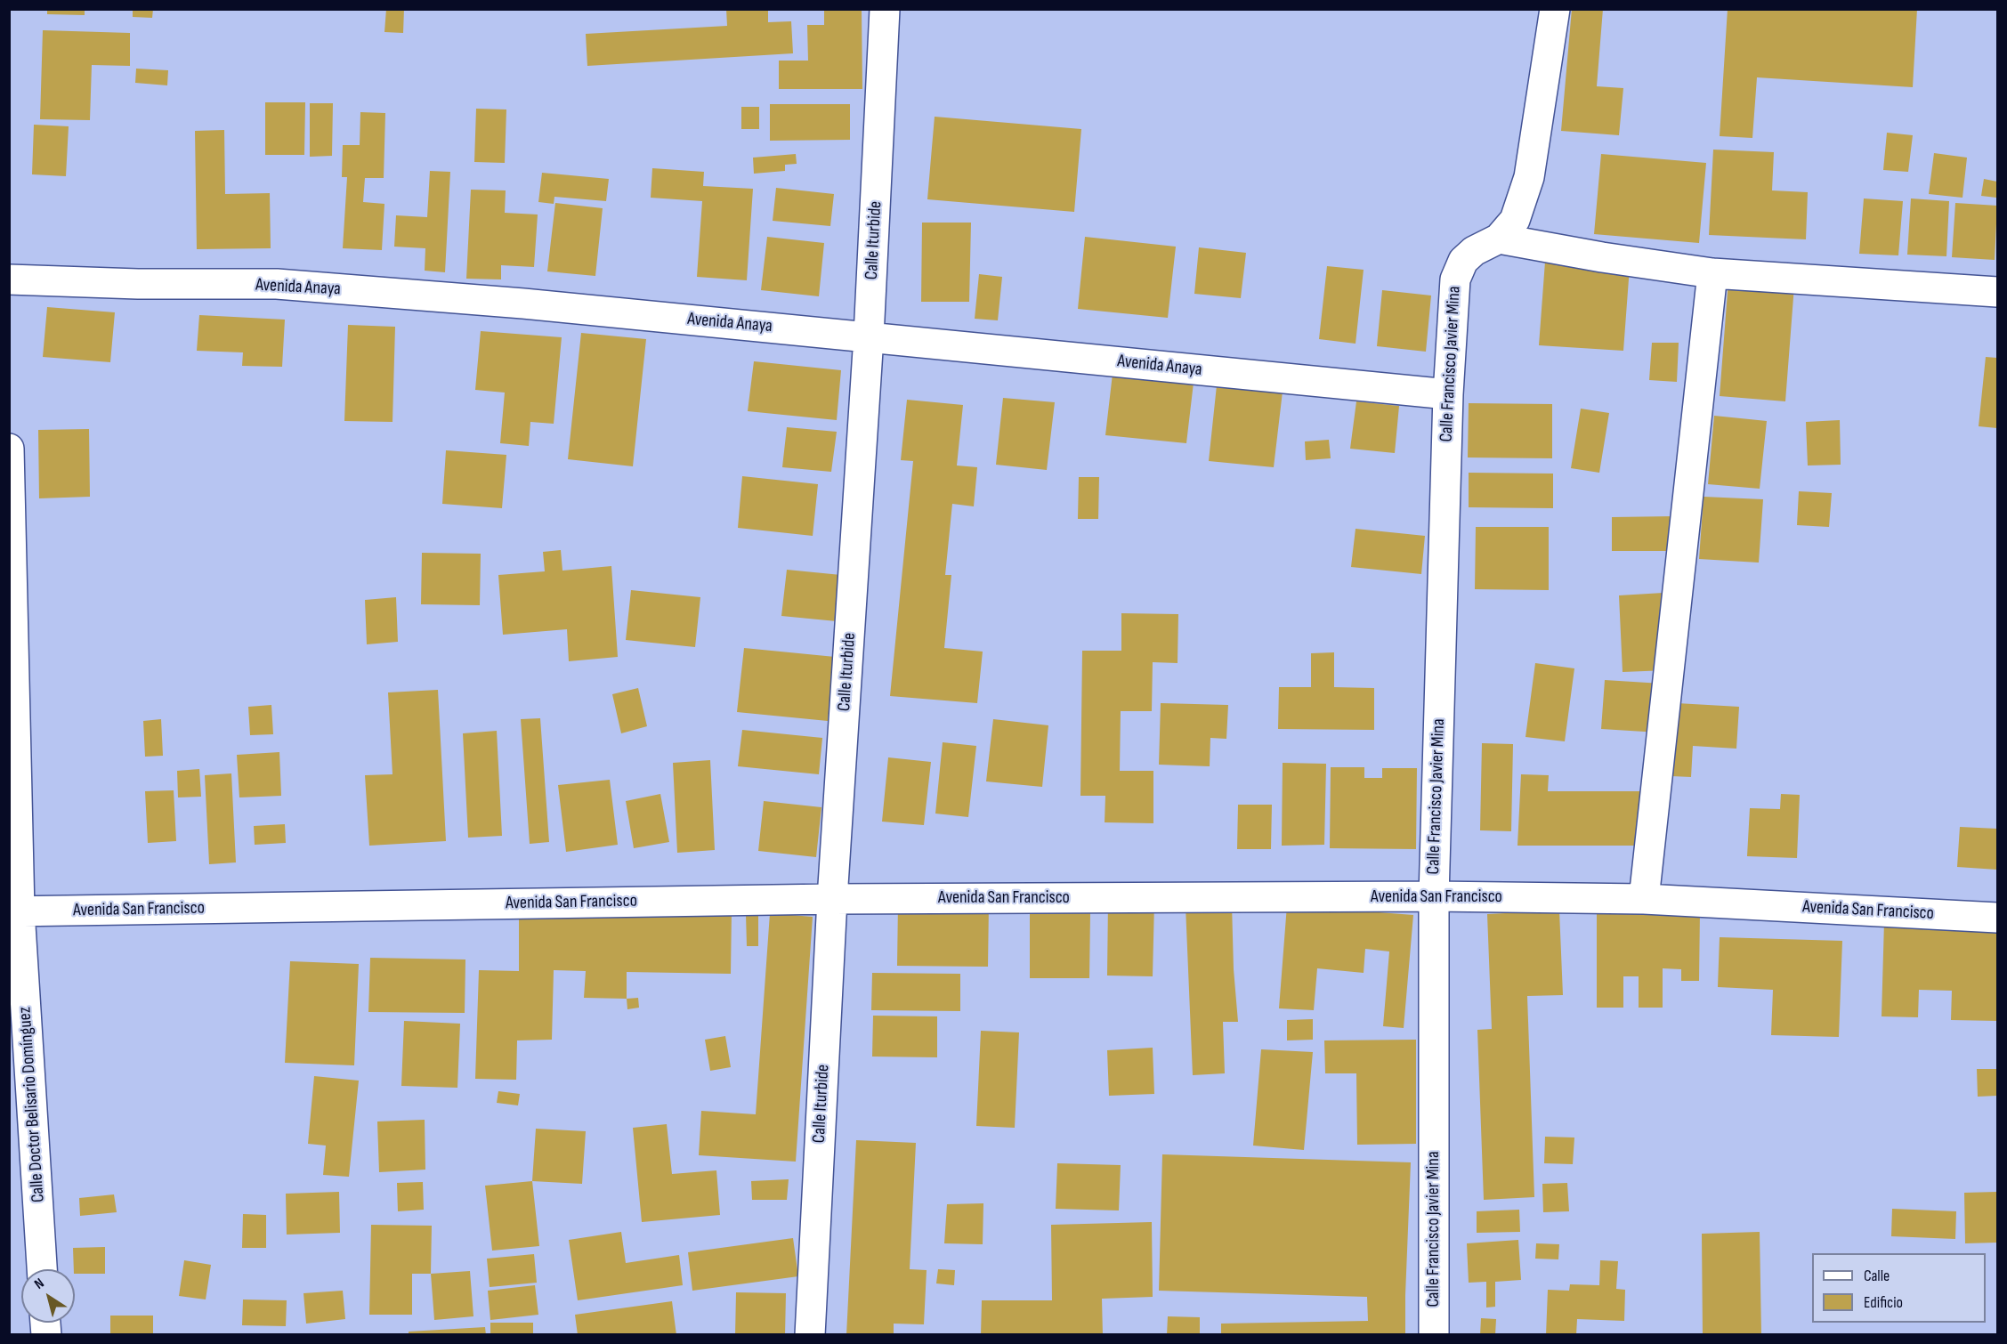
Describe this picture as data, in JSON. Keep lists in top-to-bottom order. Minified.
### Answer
{"streets":{"street":["Calle Iturbide","Avenida Anaya","Calle Francisco Javier Mina","Avenida San Francisco","Calle Doctor Belisario Domínguez"]},"crossings":[["Calle Iturbide","Avenida Anaya"],["Calle Iturbide","Avenida San Francisco"],["Avenida Anaya","Calle Francisco Javier Mina"],["Calle Francisco Javier Mina","Avenida San Francisco"],["Avenida San Francisco","Calle Doctor Belisario Domínguez"]],"legend":["Calle","Edificio"],"north":"top left"}
